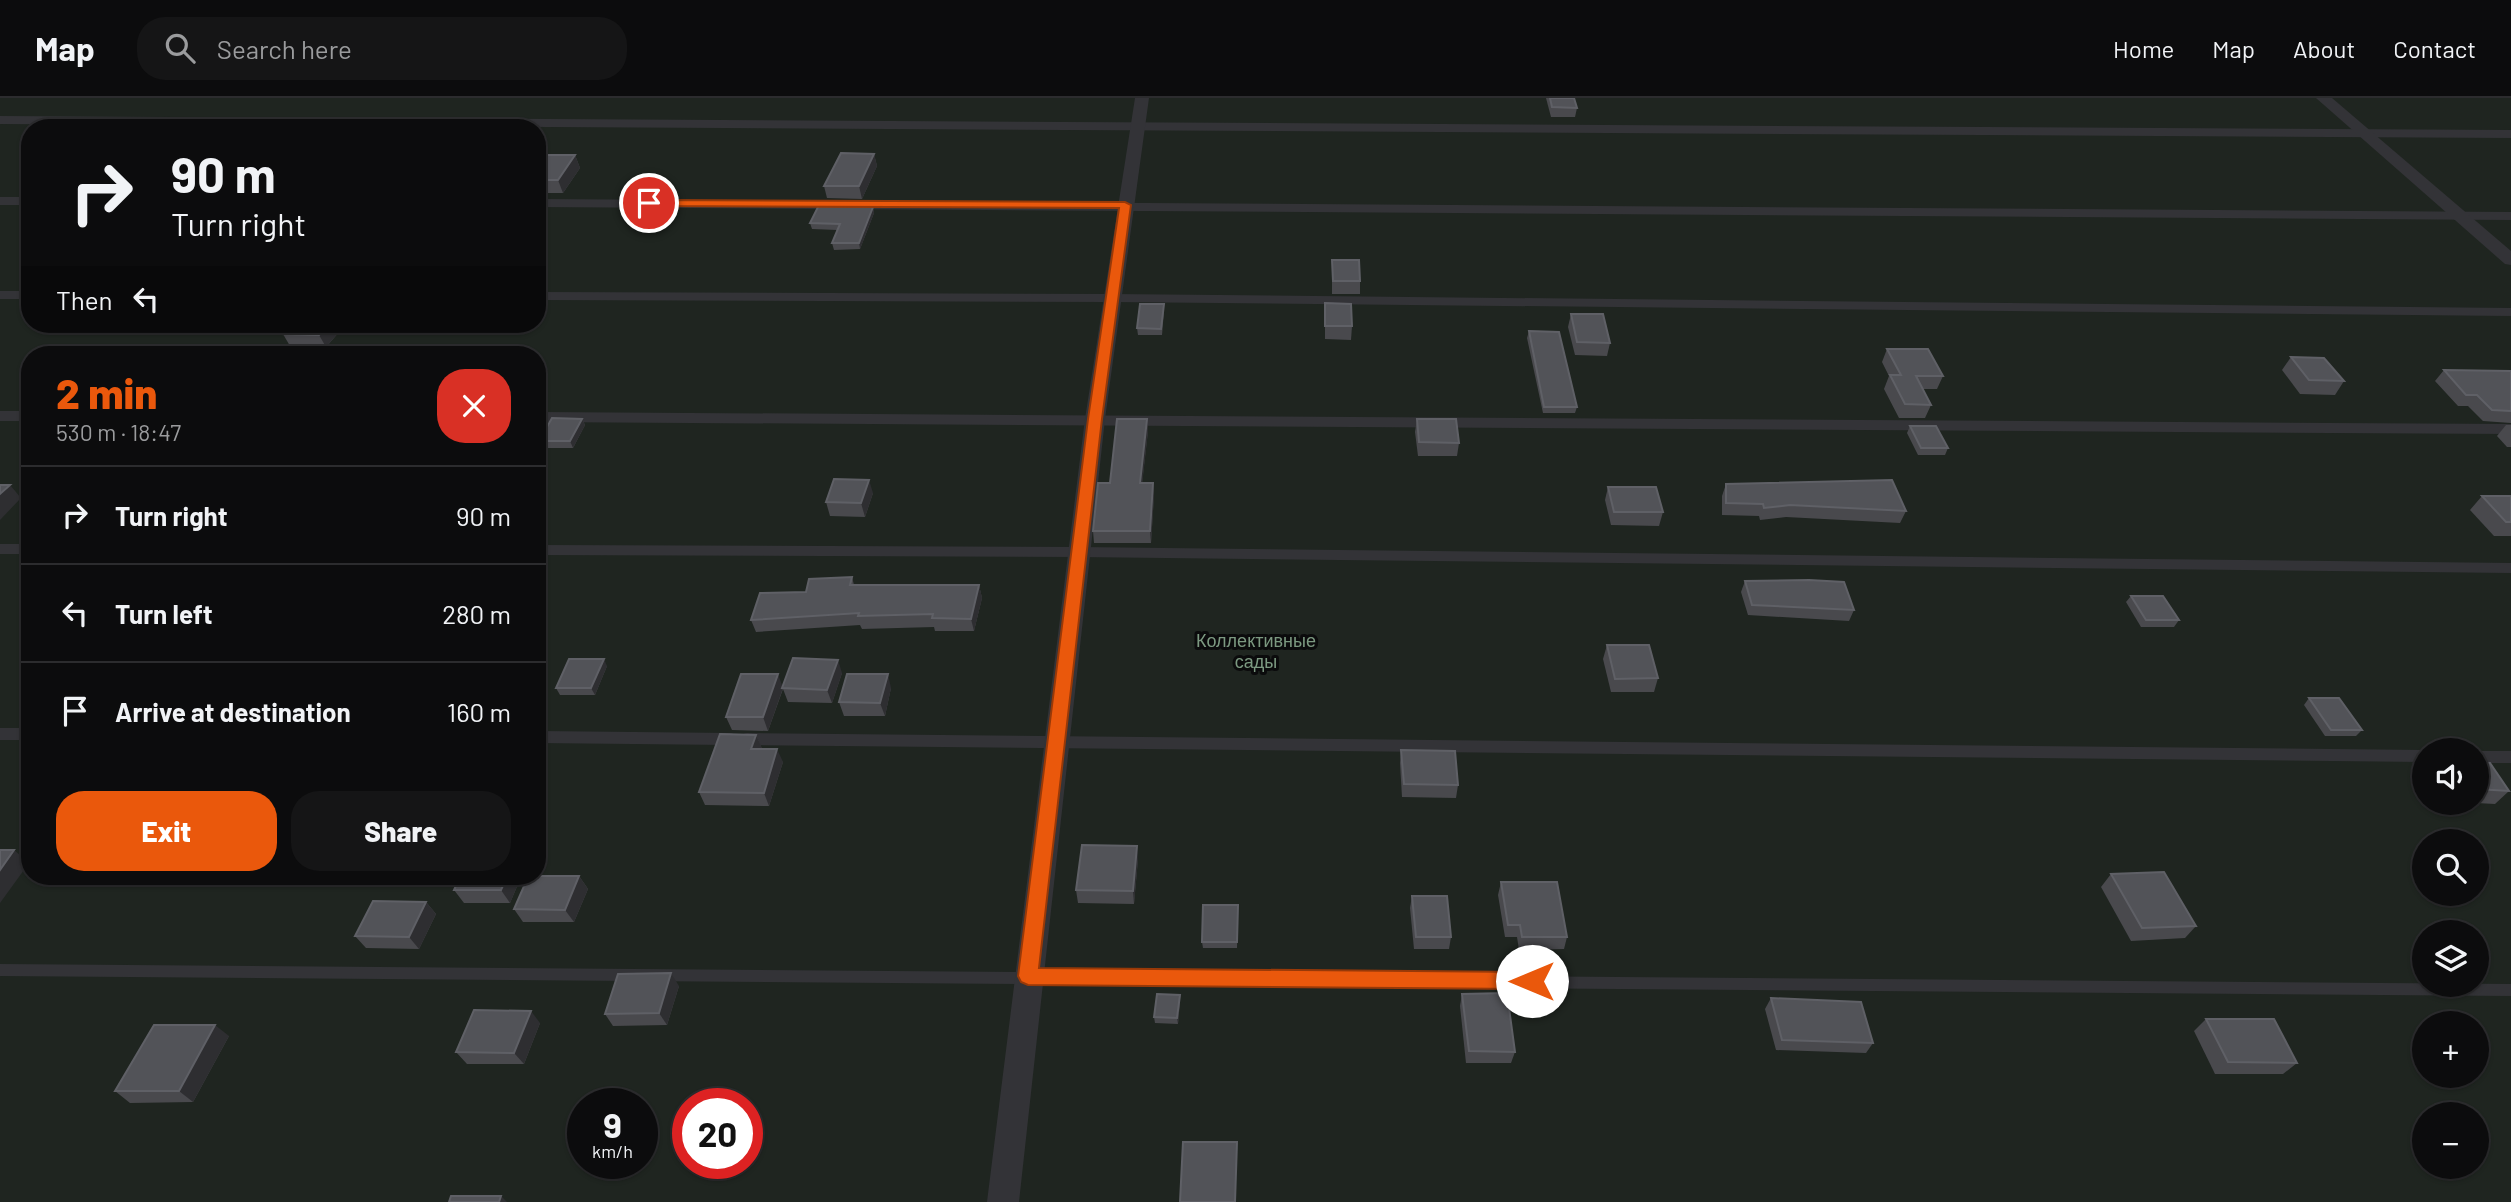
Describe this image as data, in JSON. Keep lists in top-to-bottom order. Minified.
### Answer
{"parks":["Коллективные сады"],"page":{"header":"Map","search":"Search here","nav":["Home","Map","About","Contact"],"turn":["90 m","Turn right"],"then":"Then","heading":["2 min","530 m · 18:47"],"list":[{"name":"Turn right","value":"90 m"},{"name":"Turn left","value":"280 m"},{"name":"Arrive at destination","value":"160 m"}],"map_buttons":["+","−"],"buttons":["Exit","Share"],"speed":"9 km/h","limit":"20"}}
